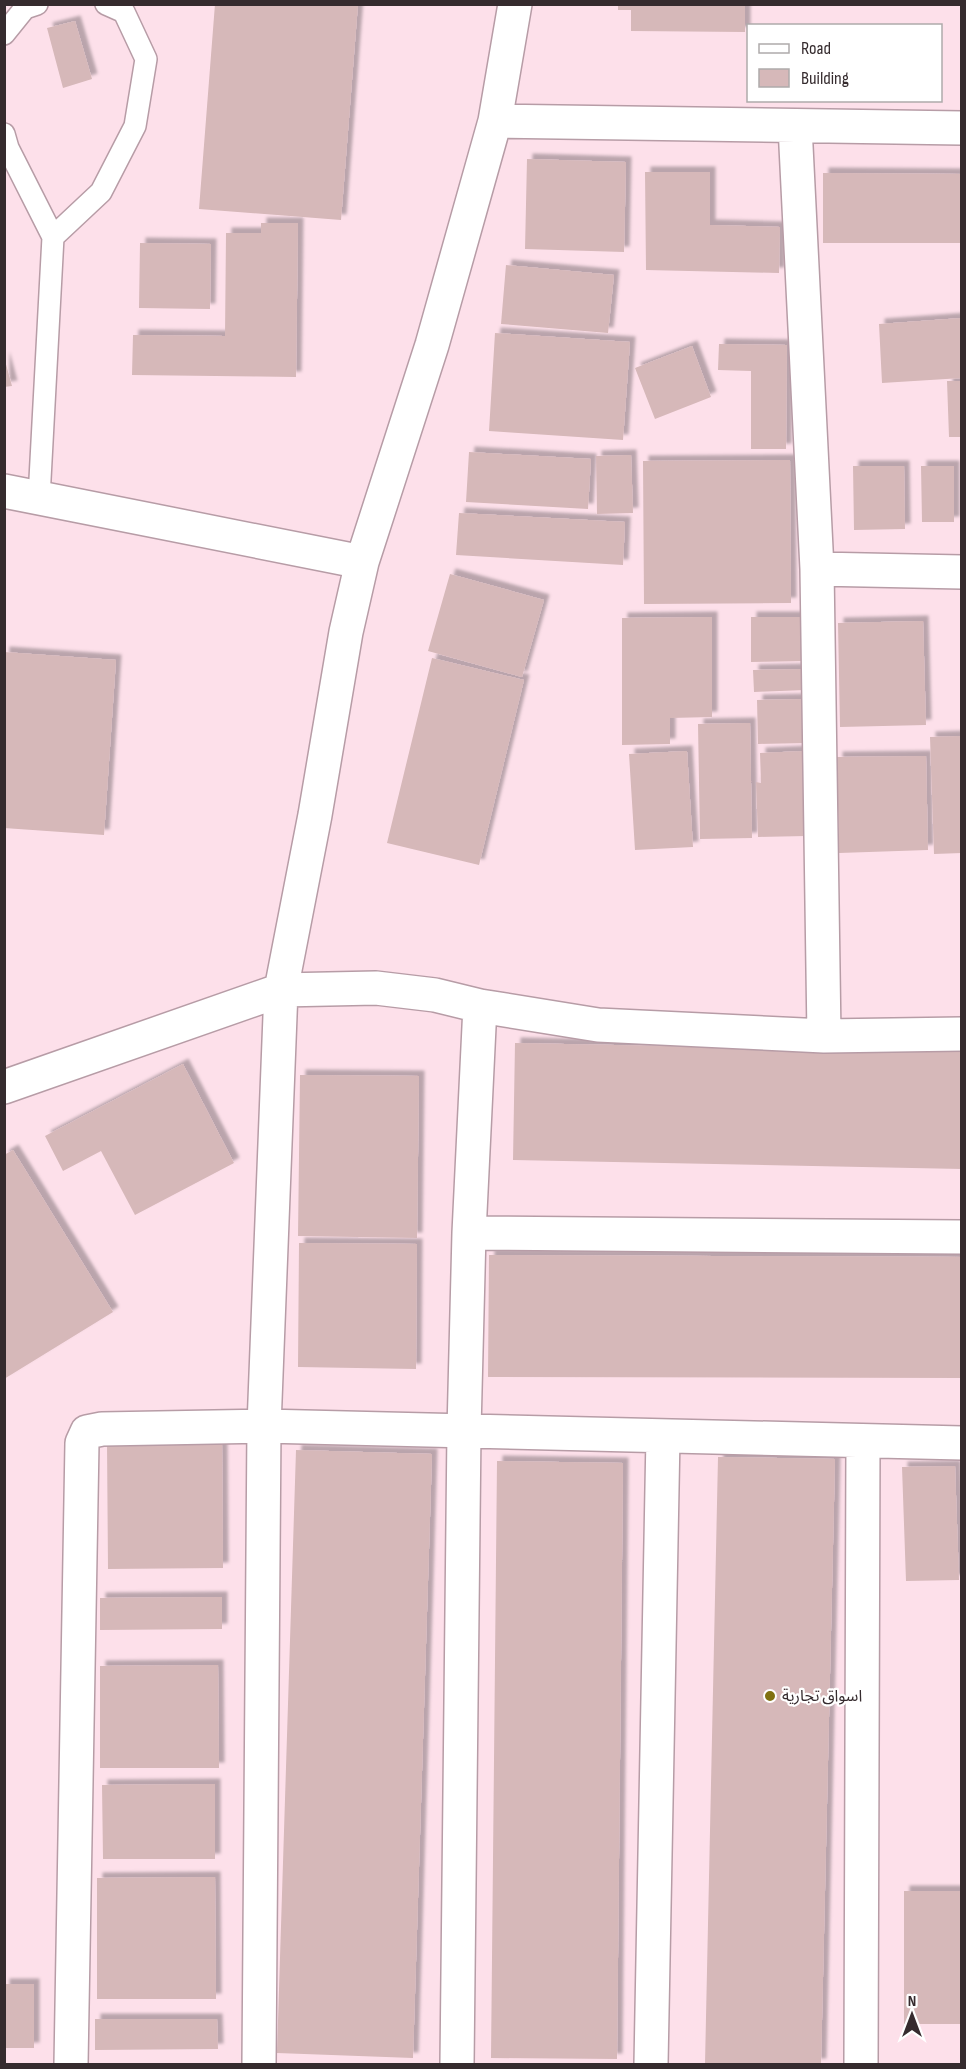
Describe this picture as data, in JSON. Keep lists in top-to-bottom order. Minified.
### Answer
{"places":["اسواق تجارية"],"legend":["Road","Building"],"north":"top"}
